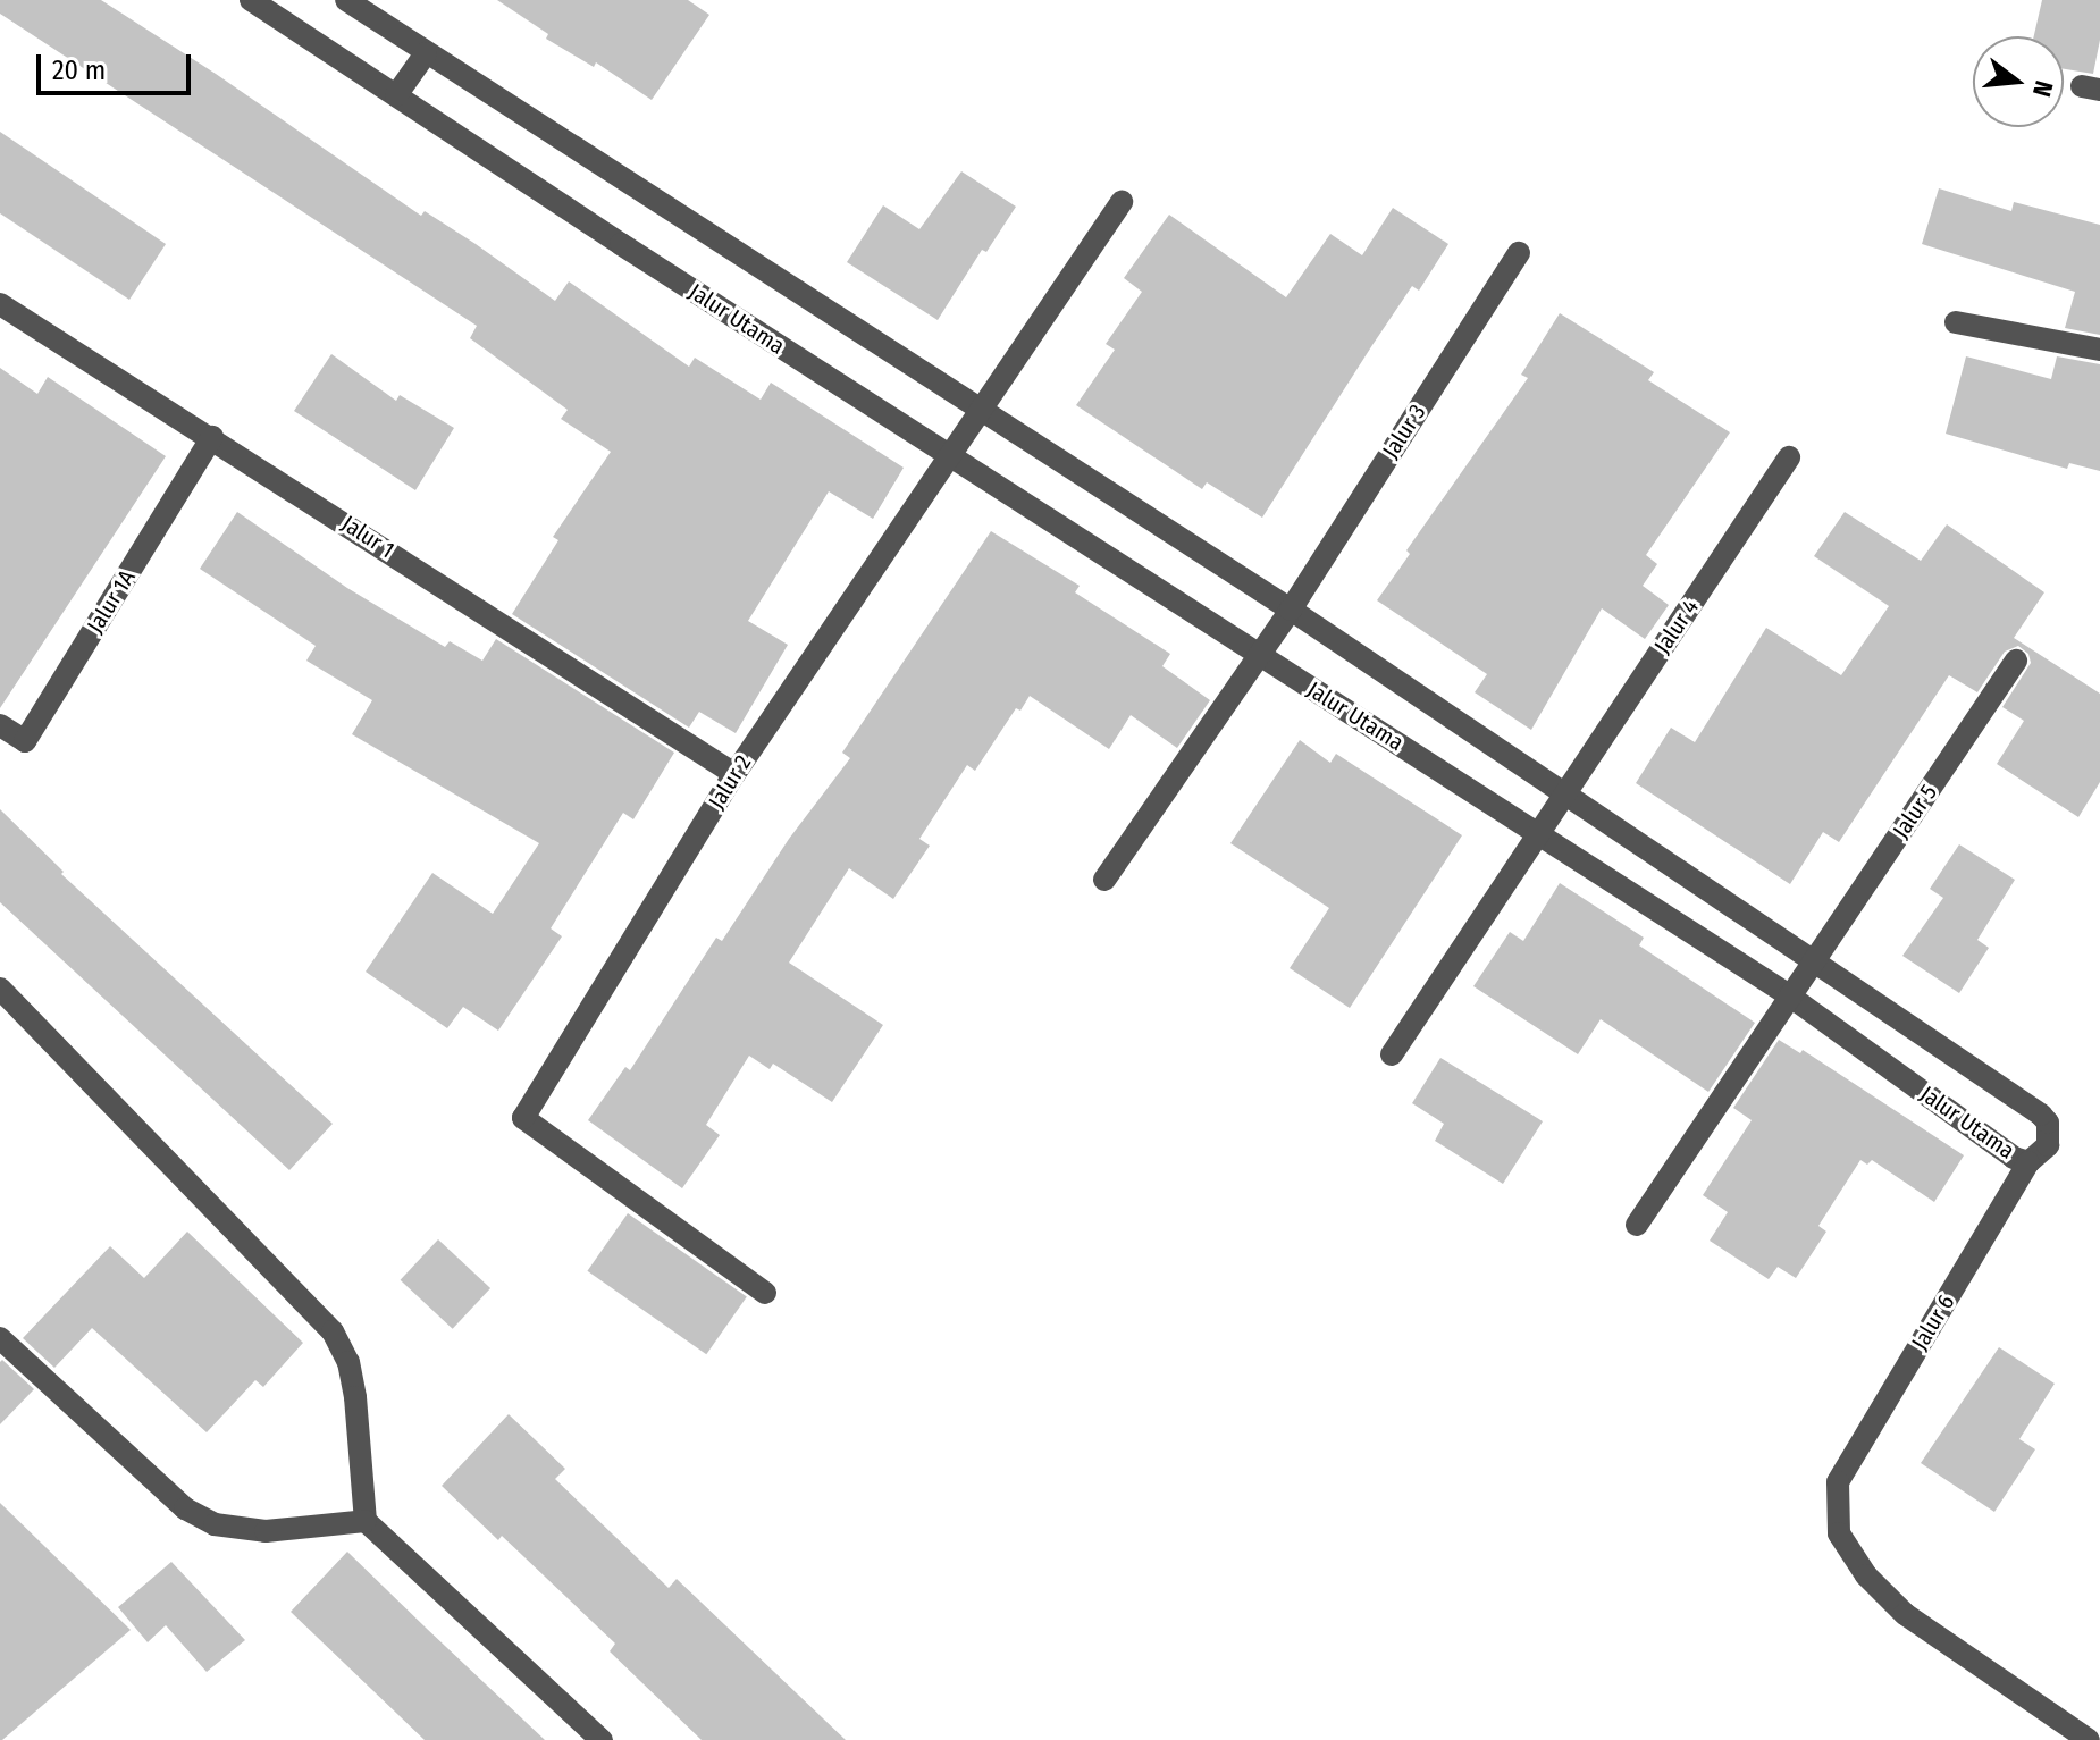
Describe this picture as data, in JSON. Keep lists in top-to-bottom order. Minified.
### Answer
{"streets":{"street":["Jalur Utama","Jalur 3","Jalur 1","Jalur 1A","Jalur 4","Jalur 2","Jalur 5","Jalur 6"]},"crossings":[["Jalur Utama","Jalur 3"],["Jalur Utama","Jalur 4"],["Jalur Utama","Jalur 2"],["Jalur Utama","Jalur 5"],["Jalur Utama","Jalur 6"],["Jalur 1","Jalur 1A"],["Jalur 1","Jalur 2"]],"scale_bar":"20 m","north":"right"}
